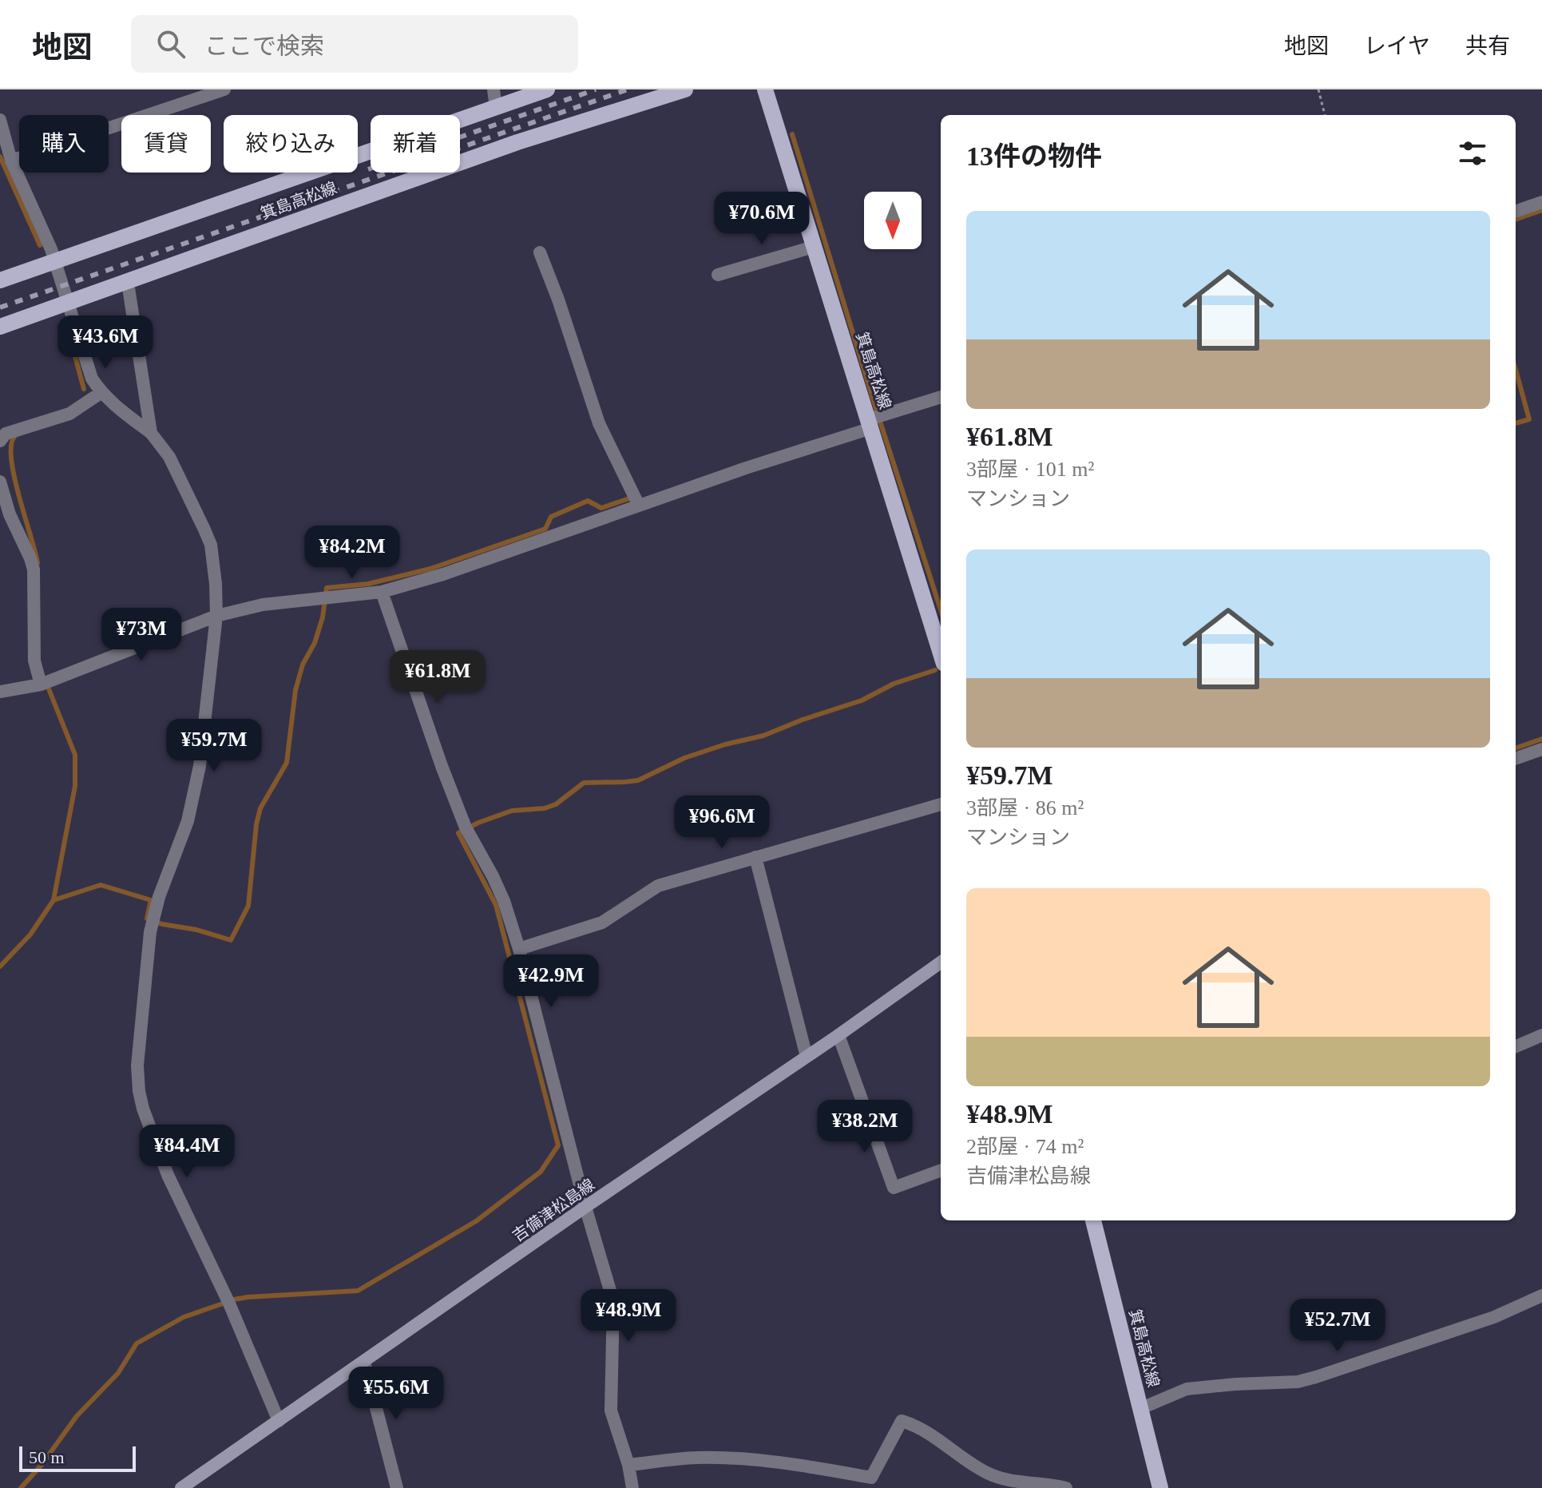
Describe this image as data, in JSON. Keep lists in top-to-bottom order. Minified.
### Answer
{"streets":{"main road":["箕島高松線","吉備津松島線"]},"scale_bar":"50 m","north":"bottom","page":{"header":"地図","search":"ここで検索","nav":["地図","レイヤ","共有"],"chip":["購入","賃貸","絞り込み","新着"],"heading":"13件の物件","price":["¥70.6M","¥43.6M","¥84.2M","¥73M","¥61.8M","¥59.7M","¥96.6M","¥42.9M","¥38.2M","¥84.4M","¥48.9M","¥52.7M","¥55.6M"],"list":[{"name":"¥61.8M","note":"3部屋 · 101 m² · マンション"},{"name":"¥59.7M","note":"3部屋 · 86 m² · マンション"},{"name":"¥48.9M","note":"2部屋 · 74 m² · 吉備津松島線"}],"scale":"50 m"}}
